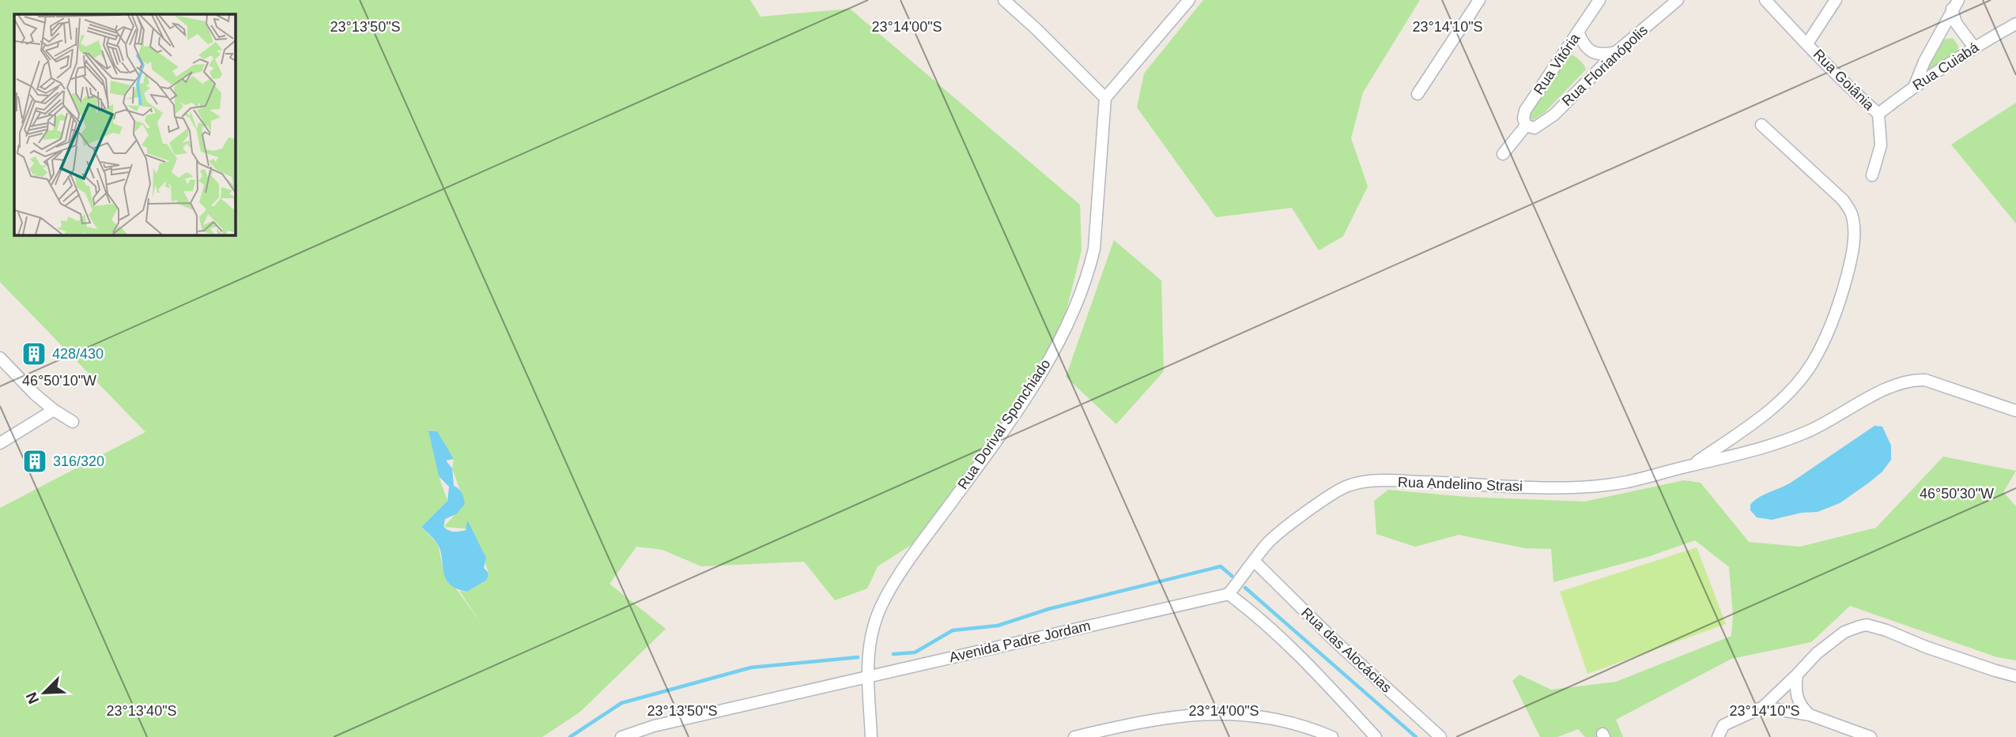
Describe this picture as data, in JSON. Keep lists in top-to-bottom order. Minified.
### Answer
{"streets":{"street":["Rua Vitória","Rua Florianópolis","Rua Cuiabá","Rua Goiânia","Rua Dorival Sponchiado","Rua Andelino Strasi","Avenida Padre Jordam","Rua das Alocácias"]},"crossings":[["Rua Vitória","Rua Florianópolis"],["Rua Cuiabá","Rua Goiânia"],["Rua Dorival Sponchiado","Avenida Padre Jordam"],["Rua Andelino Strasi","Avenida Padre Jordam"],["Rua Andelino Strasi","Rua das Alocácias"]],"places":{"building":["428/430","316/320"]},"north":"bottom left","coordinates":["23°13'50\"S","23°14'00\"S","23°14'10\"S","46°50'10\"W","46°50'30\"W","23°13'40\"S"]}
